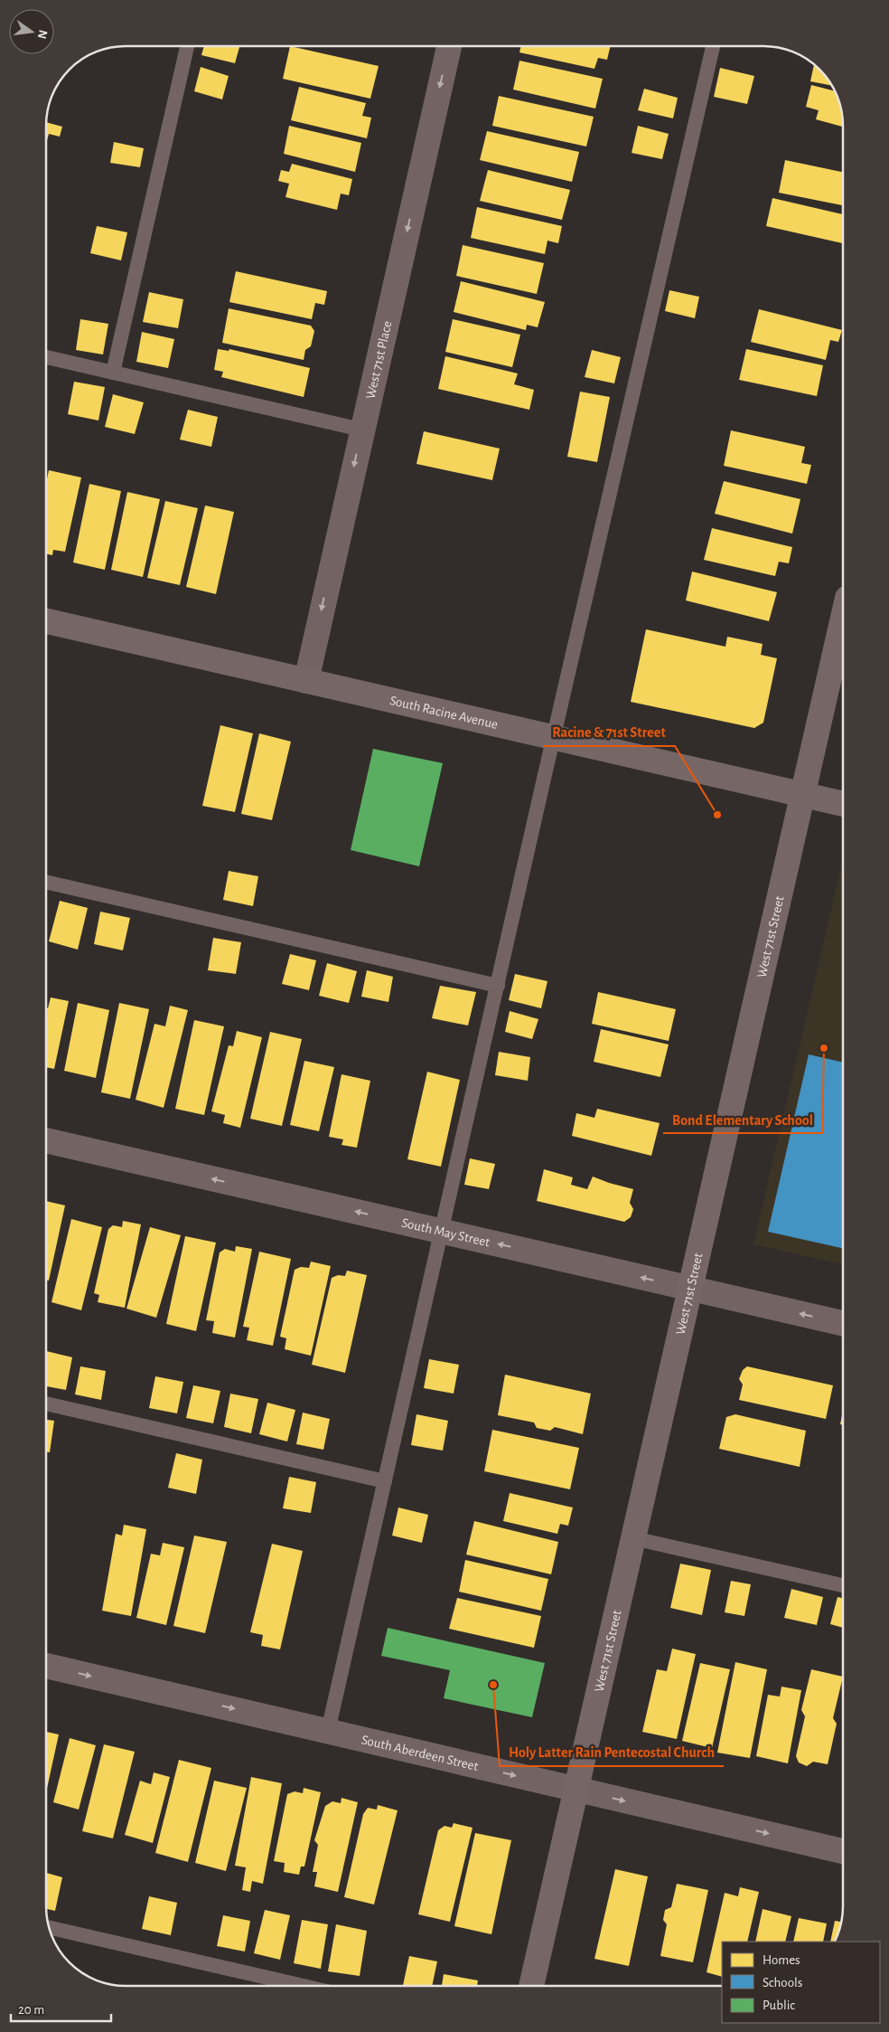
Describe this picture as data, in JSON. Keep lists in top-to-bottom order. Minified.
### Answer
{"streets":{"main road":["South Racine Avenue","West 71st Street"],"street":["West 71st Place","South May Street","South Aberdeen Street"]},"crossings":[["West 71st Place","South Racine Avenue"],["South Racine Avenue","West 71st Street"],["West 71st Street","South May Street"],["West 71st Street","South Aberdeen Street"]],"one_way":["West 71st Place","South May Street","South Aberdeen Street"],"places":["Racine & 71st Street","Bond Elementary School","Holy Latter Rain Pentecostal Church"],"legend":["Homes","Schools","Public"],"scale_bar":"20 m","north":"right"}
